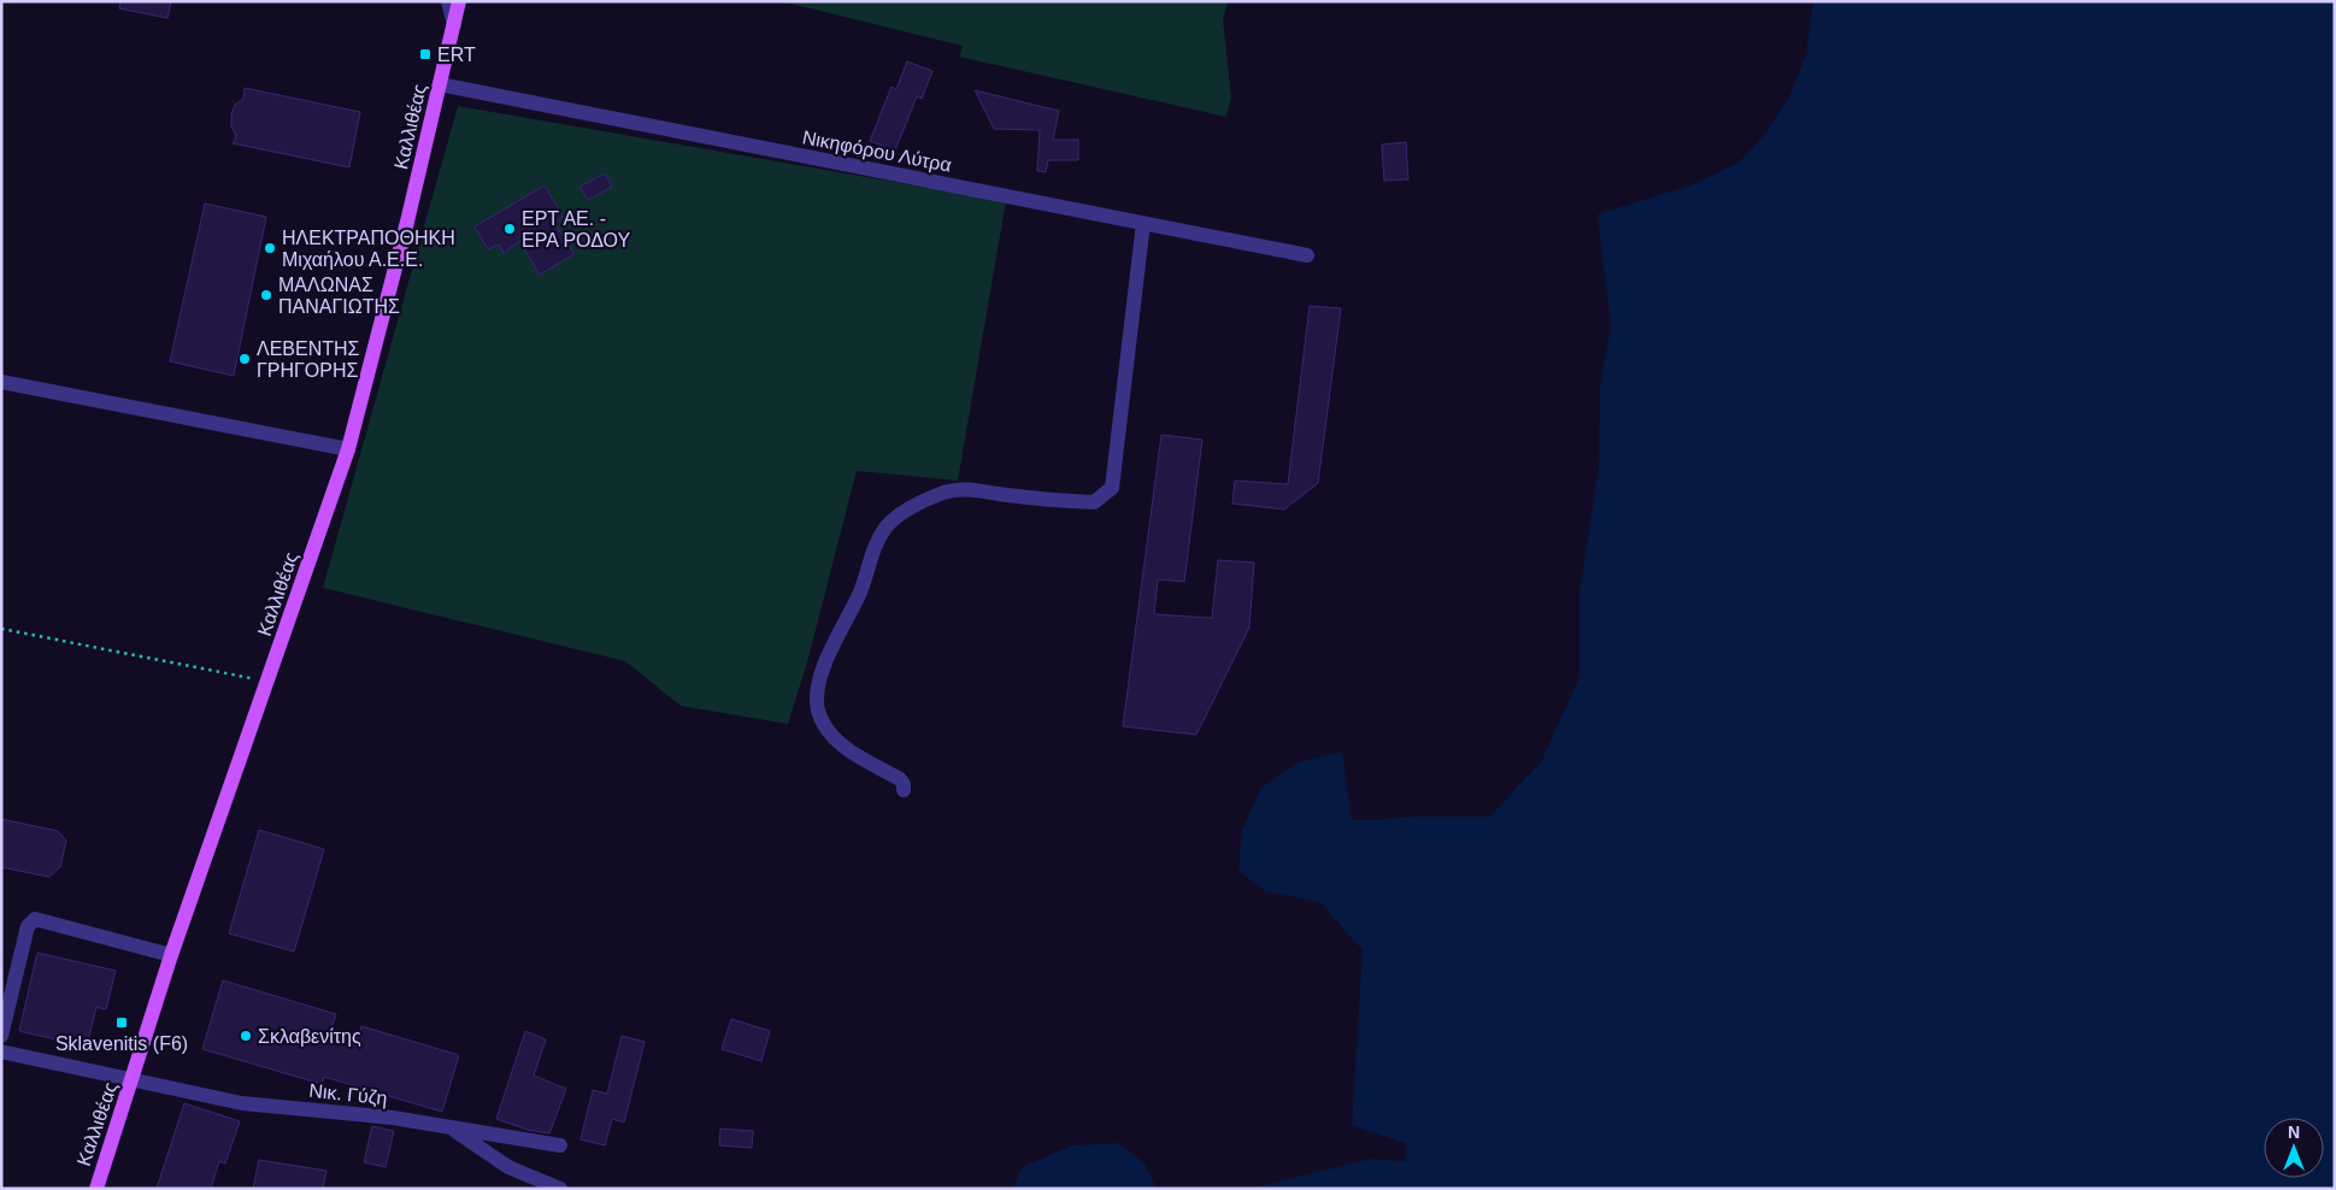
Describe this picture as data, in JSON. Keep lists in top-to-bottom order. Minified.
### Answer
{"streets":{"main road":["Καλλιθέας"],"street":["Νικηφόρου Λύτρα","Νικ. Γύζη"]},"crossings":[["Καλλιθέας","Νικηφόρου Λύτρα"],["Καλλιθέας","Νικ. Γύζη"]],"places":{"transit":["ERT","Sklavenitis (F6)"],"other":["ΕΡΤ ΑΕ. - ΕΡΑ ΡΟΔΟΥ","ΗΛΕΚΤΡΑΠΟΘΗΚΗ Μιχαήλου Α.Ε.Ε.","ΜΑΛΩΝΑΣ ΠΑΝΑΓΙΩΤΗΣ","ΛΕΒΕΝΤΗΣ ΓΡΗΓΟΡΗΣ","Σκλαβενίτης"]},"north":"top"}
